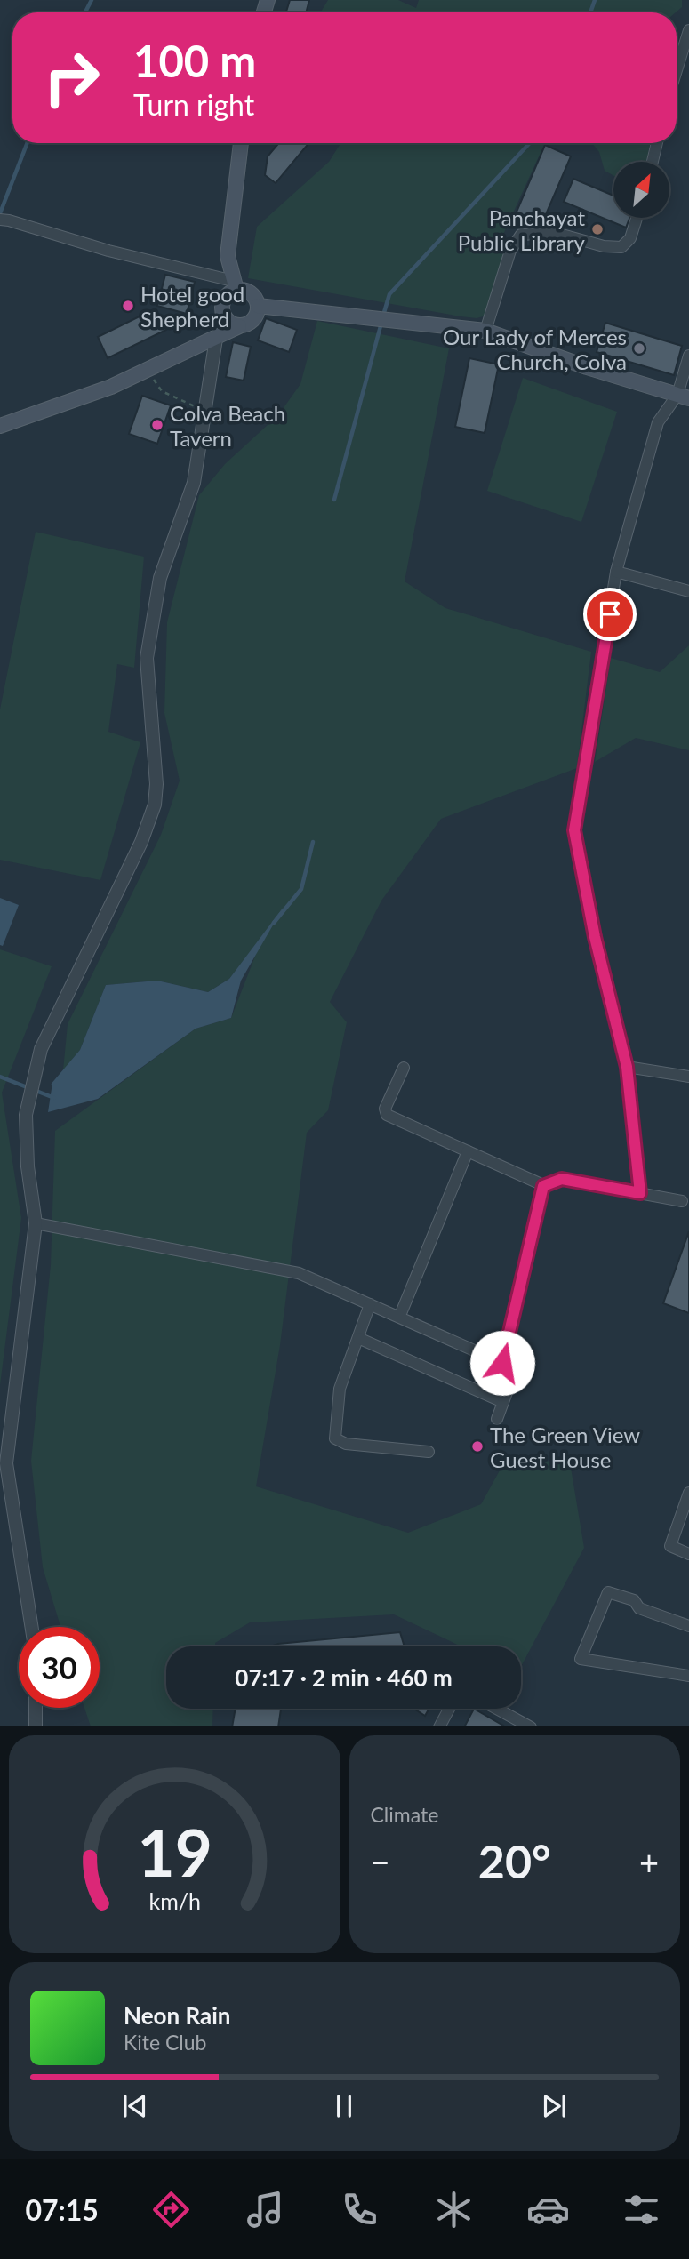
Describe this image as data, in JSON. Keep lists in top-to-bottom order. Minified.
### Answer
{"places":["Panchayat Public Library","Hotel good Shepherd","Our Lady of Merces Church, Colva","Colva Beach Tavern","The Green View Guest House"],"north":"top right","page":{"turn":["100 m","Turn right"],"limit":"30","trip":"07:17 · 2 min · 460 m","tile":"Climate","heat":["−","20°","+"],"song":["Neon Rain","Kite Club"],"tabs":"07:15","gauge":["19","km/h"]}}
